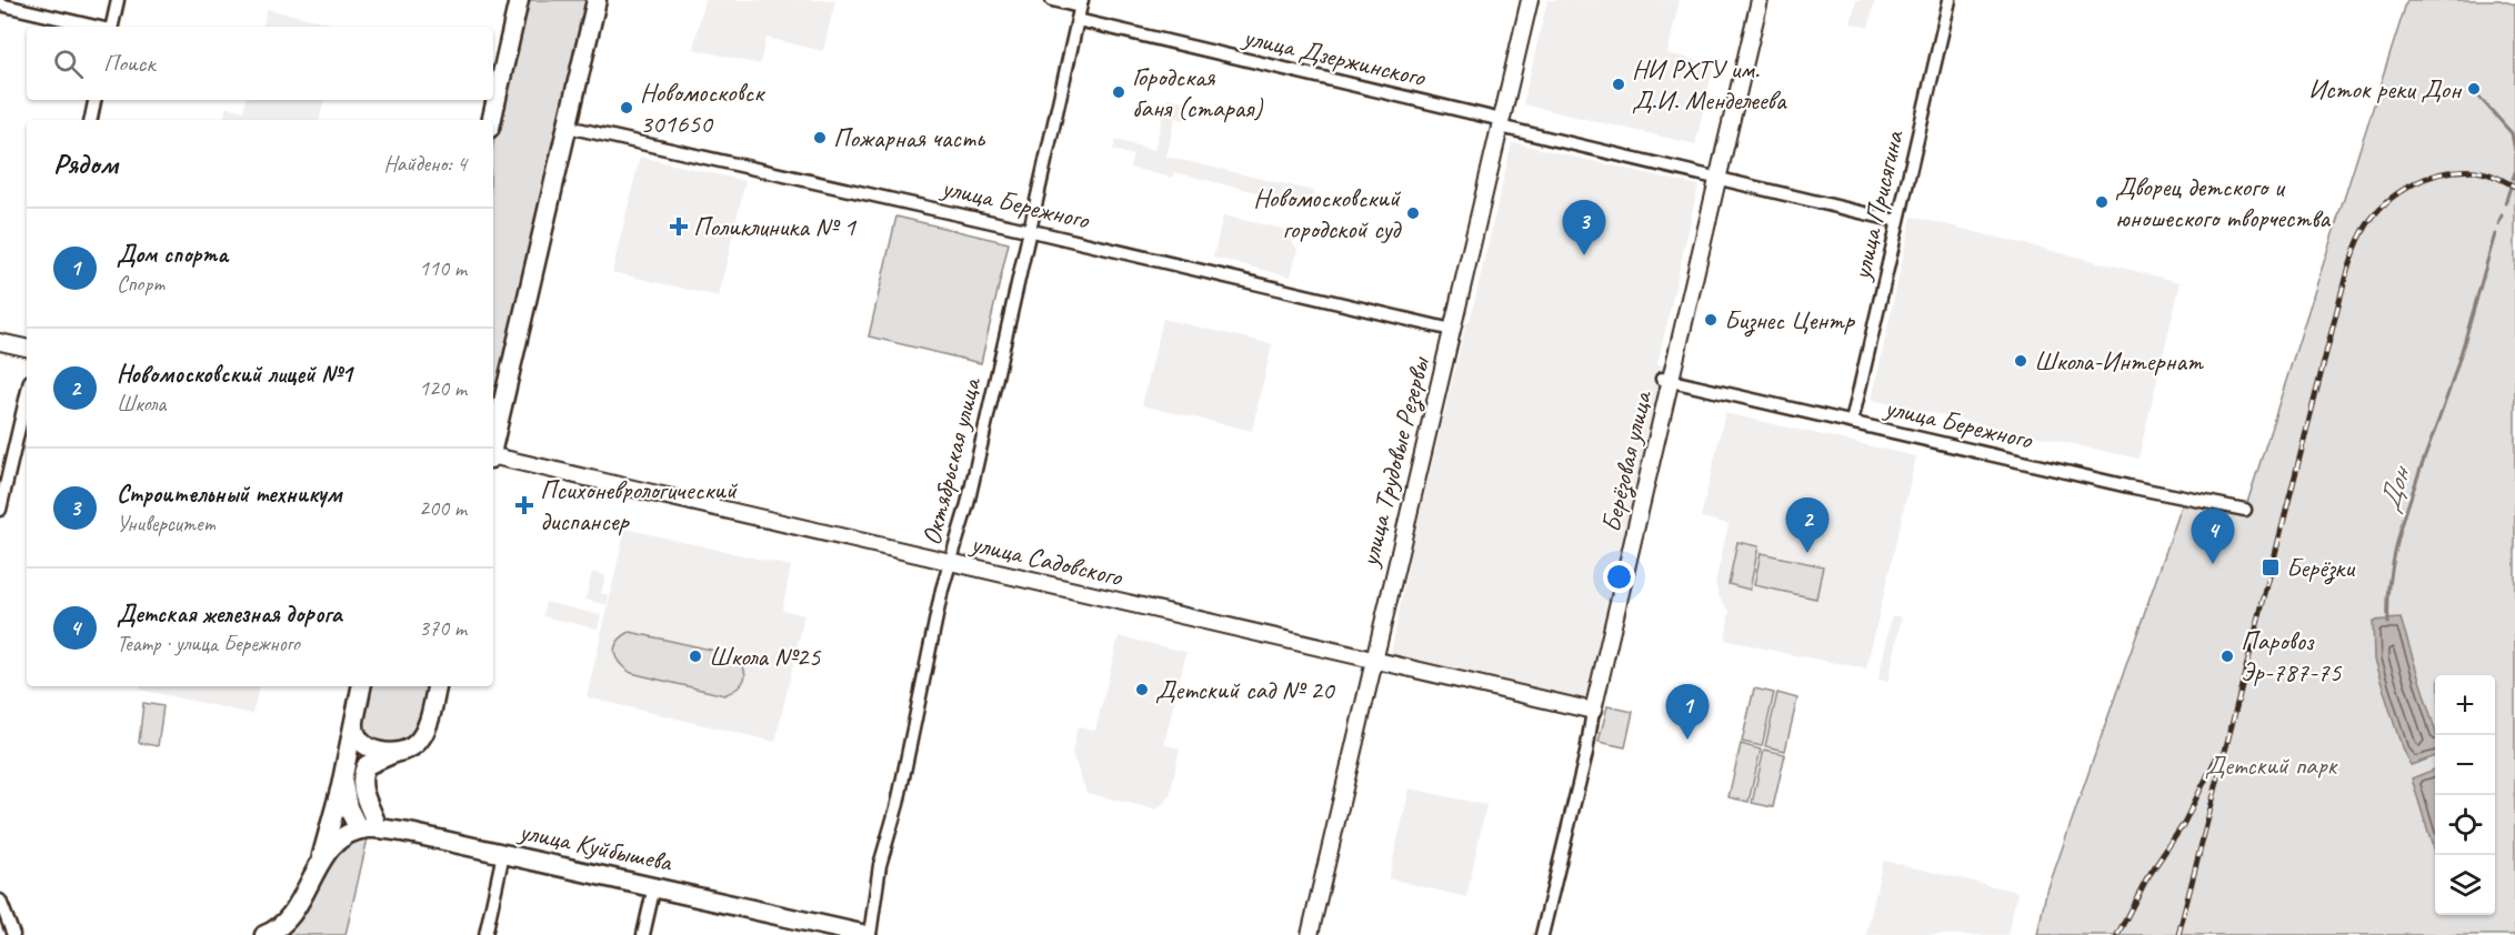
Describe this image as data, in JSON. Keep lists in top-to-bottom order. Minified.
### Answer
{"streets":{"main road":["улица Куйбышева"],"street":["улица Дзержинского","улица Бережного","улица Присягина","Октябрьская улица","улица Трудовые Резервы","Берёзовая улица","улица Садовского"]},"crossings":[["улица Дзержинского","улица Присягина"],["улица Дзержинского","Октябрьская улица"],["улица Дзержинского","улица Трудовые Резервы"],["улица Дзержинского","Берёзовая улица"],["улица Бережного","улица Присягина"],["улица Бережного","Октябрьская улица"],["улица Бережного","улица Трудовые Резервы"],["улица Бережного","Берёзовая улица"],["Октябрьская улица","улица Садовского"],["Октябрьская улица","улица Куйбышева"],["улица Трудовые Резервы","улица Садовского"],["Берёзовая улица","улица Садовского"]],"water":["Дон"],"parks":["Детский парк"],"places":{"other":["НИ РХТУ им. Д.И. Менделеева","Исток реки Дон","Городская баня (старая)","Новомосковск 301650","Пожарная часть","Дворец детского и юношеского творчества","Новомосковский городской суд","Бизнес Центр","Школа-Интернат","Школа №25","Паровоз Эр-787-75","Детский сад № 20"],"health":["Поликлиника № 1","Психоневрологический диспансер"],"transit":["Берёзки"]},"page":{"search":"Поиск","heading":["Рядом","Найдено: 4"],"pins":["3","2","4","1"],"list":[{"mark":"1","name":"Дом спорта","note":"Спорт","value":"110 m"},{"mark":"2","name":"Новомосковский лицей №1","note":"Школа","value":"120 m"},{"mark":"3","name":"Строительный техникум","note":"Университет","value":"200 m"},{"mark":"4","name":"Детская железная дорога","note":"Театр · улица Бережного","value":"370 m"}],"map_buttons":["+","−"]}}
